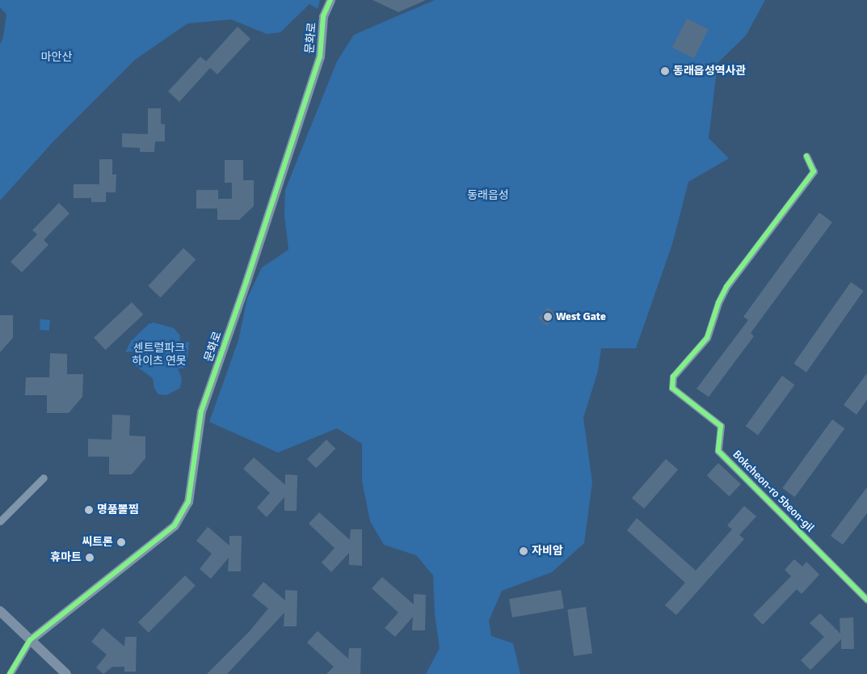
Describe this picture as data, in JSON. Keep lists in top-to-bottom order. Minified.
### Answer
{"streets":{"street":["문화로","Bokcheon-ro 5beon-gil"]},"parks":["마안산","동래읍성","센트럴파크 하이츠 연못"],"places":["동래읍성역사관","West Gate","명품뽈찜","씨트론","자비암","휴마트"]}
